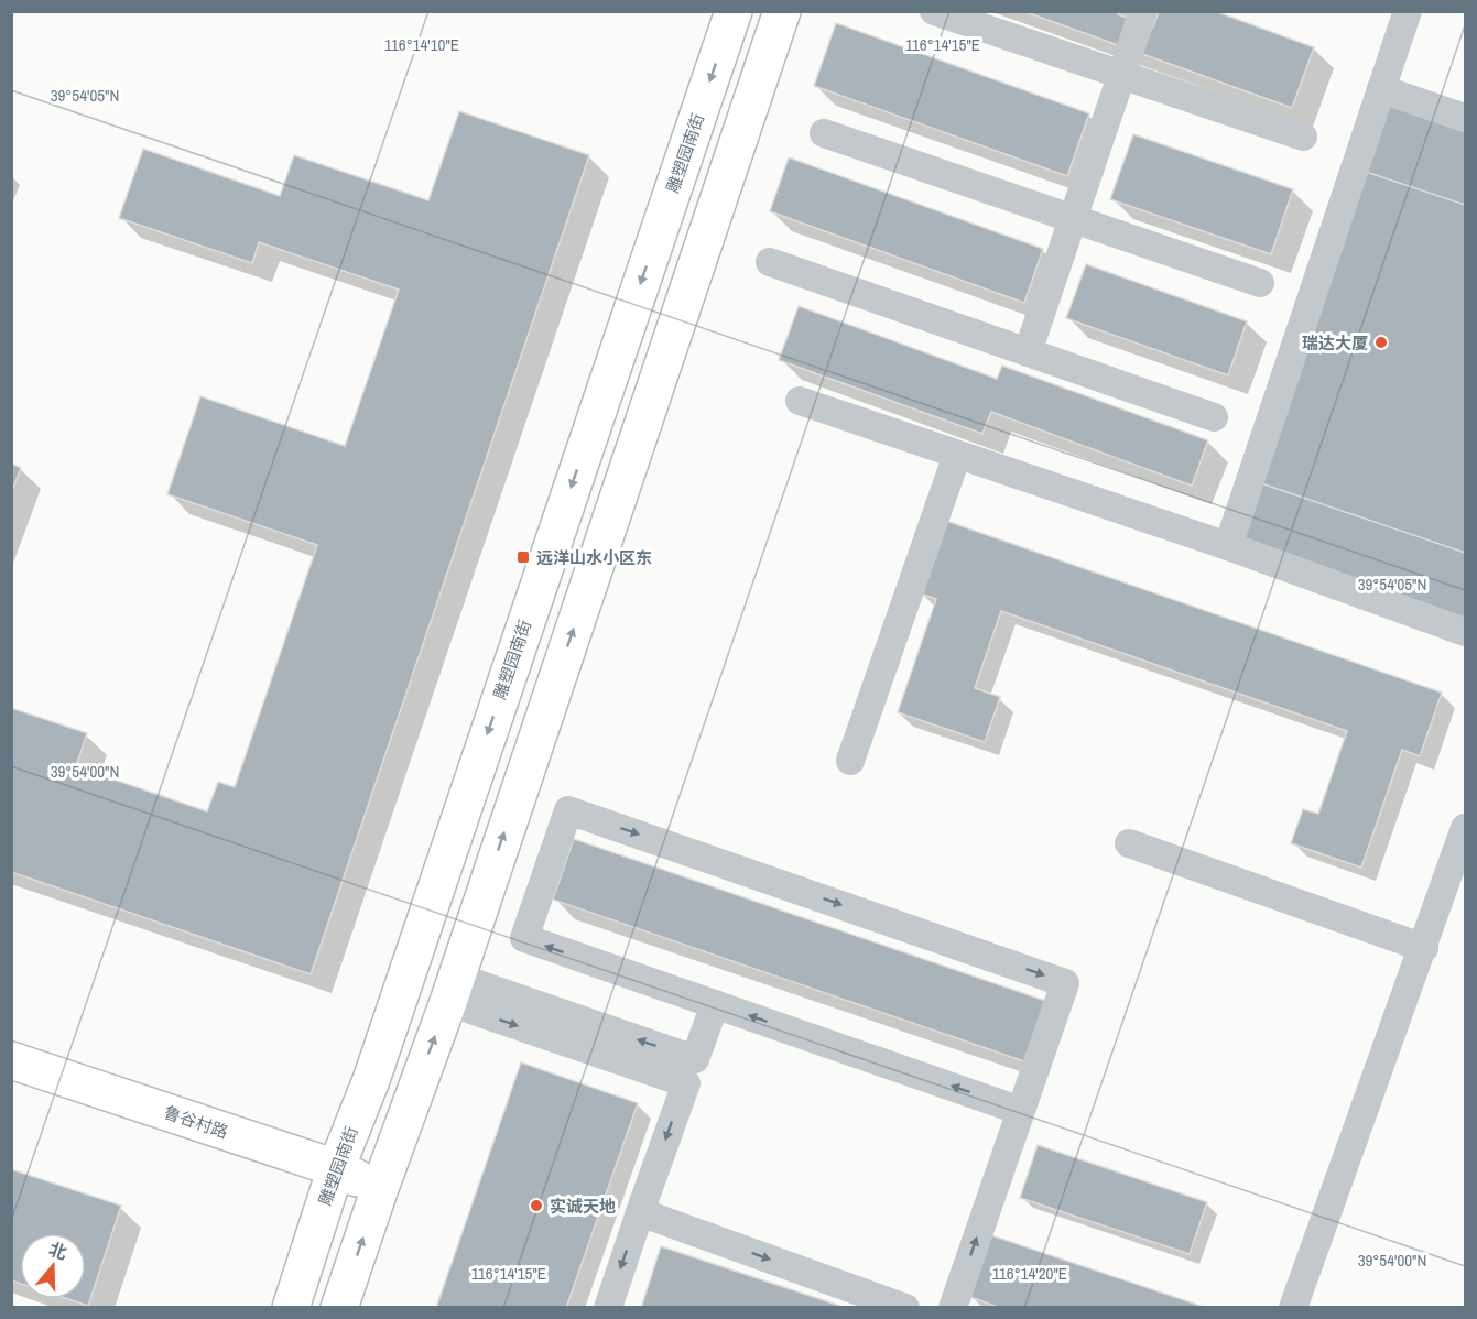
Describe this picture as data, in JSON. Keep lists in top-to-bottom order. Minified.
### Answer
{"streets":{"main road":["雕塑园南街","鲁谷村路"]},"crossings":[["雕塑园南街","鲁谷村路"]],"places":{"other":["瑞达大厦","实诚天地"],"transit":["远洋山水小区东"]},"north":"top","coordinates":["116°14'10\"E","116°14'15\"E","39°54'05\"N","39°54'00\"N","116°14'20\"E"]}
